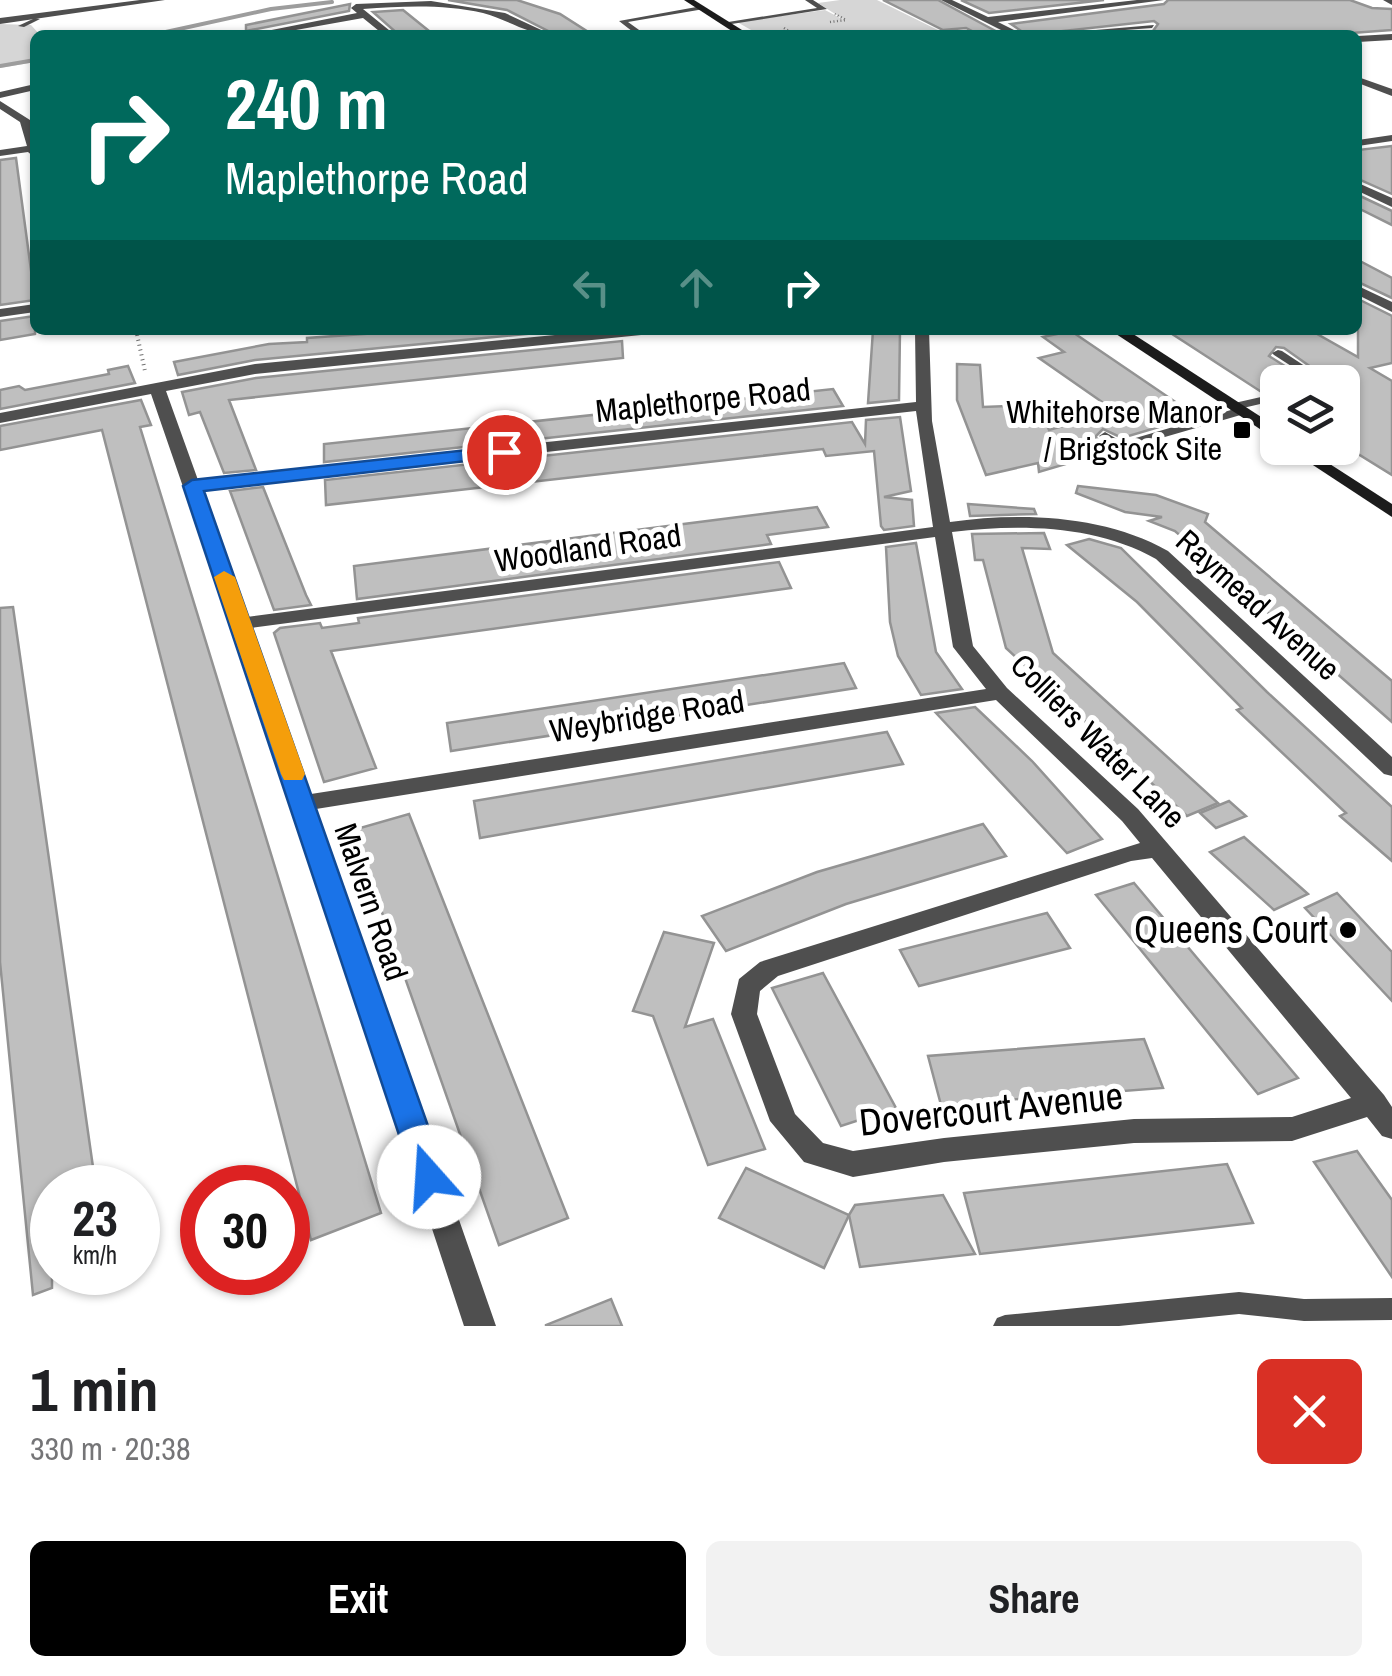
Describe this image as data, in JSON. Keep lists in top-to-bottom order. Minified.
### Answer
{"streets":{"street":["Maplethorpe Road","Woodland Road","Raymead Avenue","Weybridge Road","Colliers Water Lane","Malvern Road","Dovercourt Avenue"]},"crossings":[["Maplethorpe Road","Colliers Water Lane"],["Maplethorpe Road","Malvern Road"],["Woodland Road","Raymead Avenue"],["Woodland Road","Colliers Water Lane"],["Woodland Road","Malvern Road"],["Raymead Avenue","Colliers Water Lane"],["Weybridge Road","Colliers Water Lane"],["Weybridge Road","Malvern Road"],["Colliers Water Lane","Dovercourt Avenue"]],"places":{"transit":["Whitehorse Manor / Brigstock Site"],"other":["Queens Court"]},"page":{"turn":["240 m","Maplethorpe Road"],"speed":"23 km/h","limit":"30","heading":["1 min","330 m · 20:38"],"buttons":["Exit","Share"]}}
